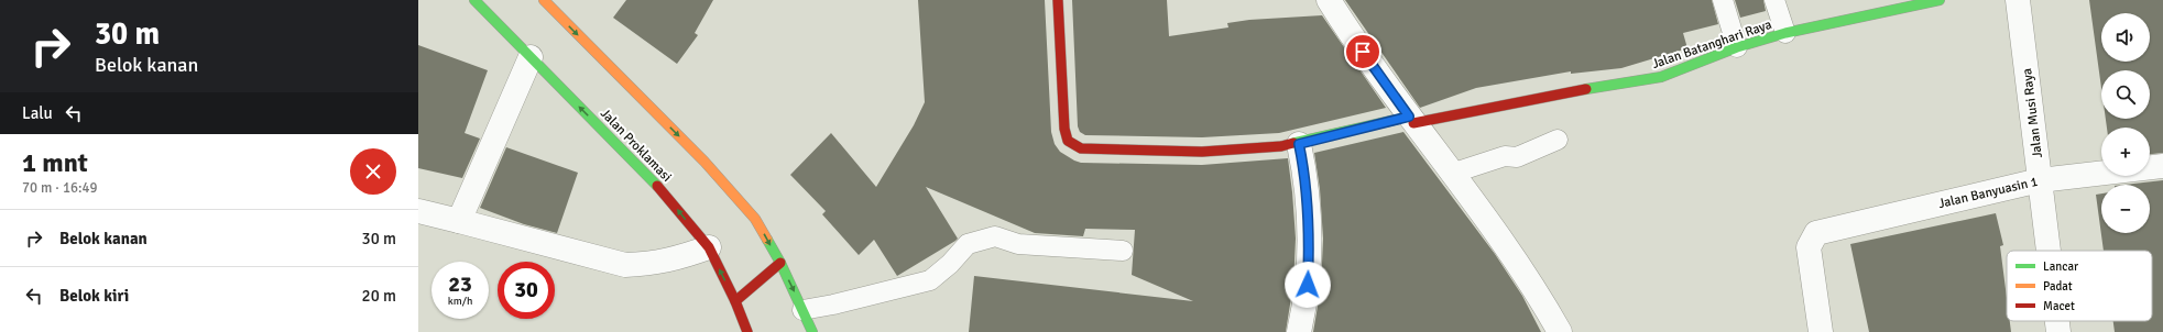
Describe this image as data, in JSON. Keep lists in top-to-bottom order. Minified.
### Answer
{"streets":{"street":["Jalan Batanghari Raya","Jalan Musi Raya","Jalan Proklamasi","Jalan Banyuasin 1"]},"crossings":[["Jalan Musi Raya","Jalan Banyuasin 1"]],"legend":["Lancar","Padat","Macet"],"page":{"turn":["30 m","Belok kanan"],"map_buttons":["+","−"],"then":"Lalu","heading":["1 mnt","70 m · 16:49"],"list":[{"name":"Belok kanan","value":"30 m"},{"name":"Belok kiri","value":"20 m"}],"speed":"23 km/h","limit":"30"}}
